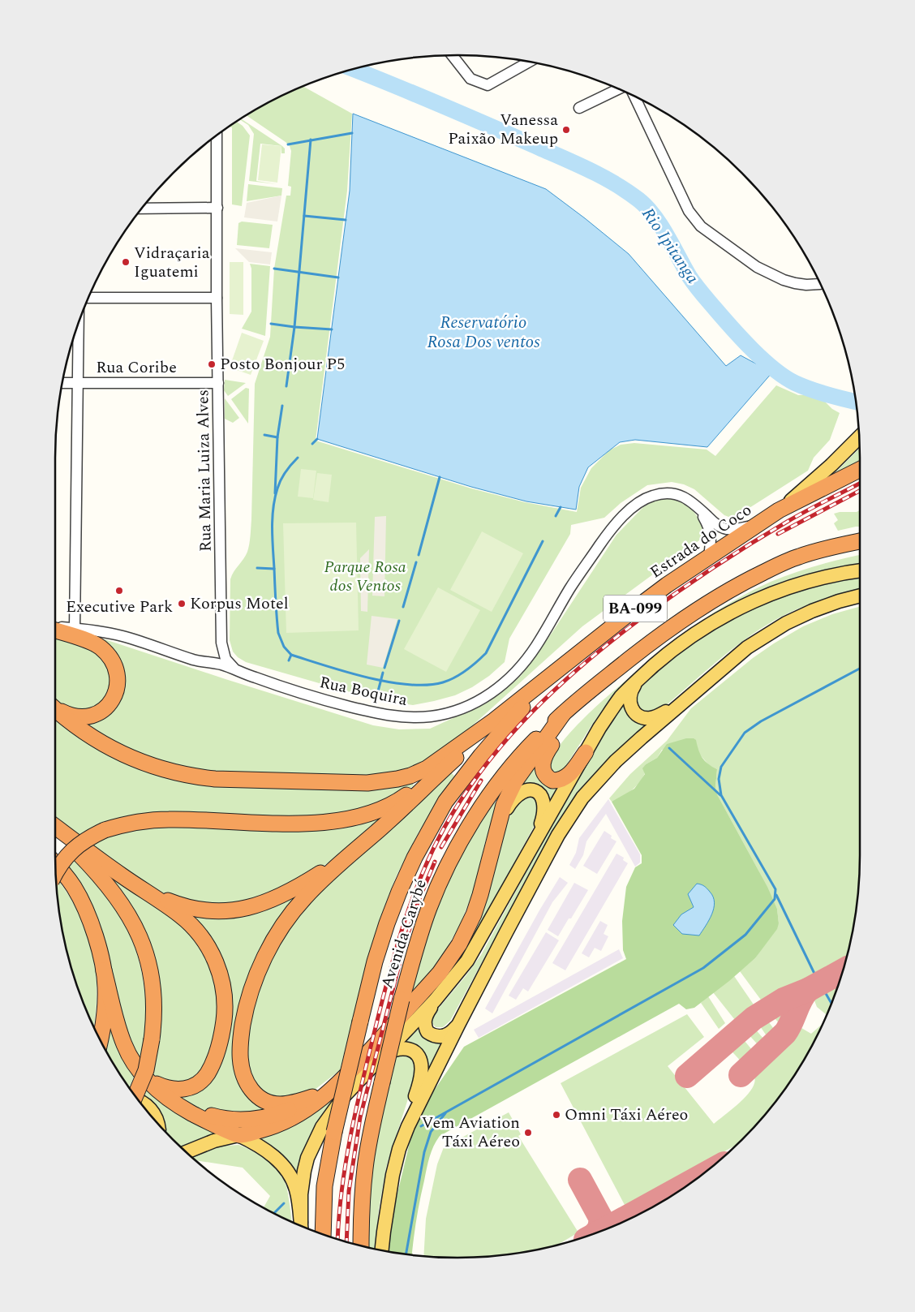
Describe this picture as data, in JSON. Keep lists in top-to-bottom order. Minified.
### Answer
{"streets":{"highway":["Estrada do Coco","BA-099","Avenida Carybé"],"street":["Rua Coribe","Rua Maria Luiza Alves","Rua Boquira"]},"crossings":[["Rua Coribe","Rua Maria Luiza Alves"],["Rua Maria Luiza Alves","Rua Boquira"],["Estrada do Coco","Rua Boquira"],["Estrada do Coco","Avenida Carybé"],["BA-099","Avenida Carybé"]],"water":["Rio Ipitanga","Reservatório Rosa Dos ventos"],"parks":["Parque Rosa dos Ventos"],"places":["Vanessa Paixão Makeup","Vidraçaria Iguatemi","Posto Bonjour P5","Executive Park","Korpus Motel","Omni Táxi Aéreo","Vem Aviation Táxi Aéreo"]}
